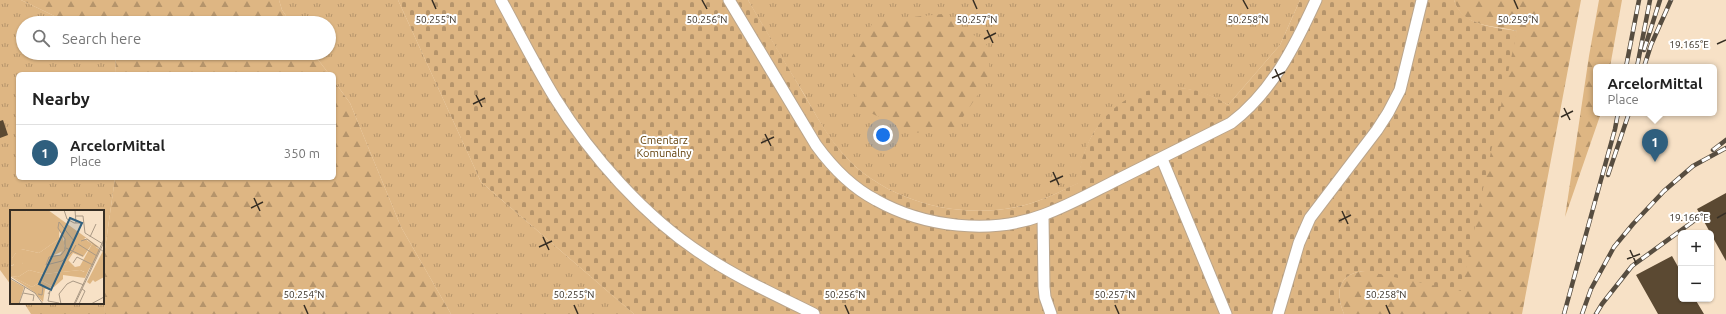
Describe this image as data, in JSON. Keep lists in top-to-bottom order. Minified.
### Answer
{"parks":["Cmentarz Komunalny"],"page":{"search":"Search here","popup":["ArcelorMittal","Place"],"heading":"Nearby","list":[{"mark":"1","name":"ArcelorMittal","note":"Place","value":"350 m"}],"pins":"1","map_buttons":["+","−"]},"coordinates":["50.255°N","50.256°N","50.257°N","50.259°N","50.258°N","19.165°E","19.166°E","50.254°N"]}
